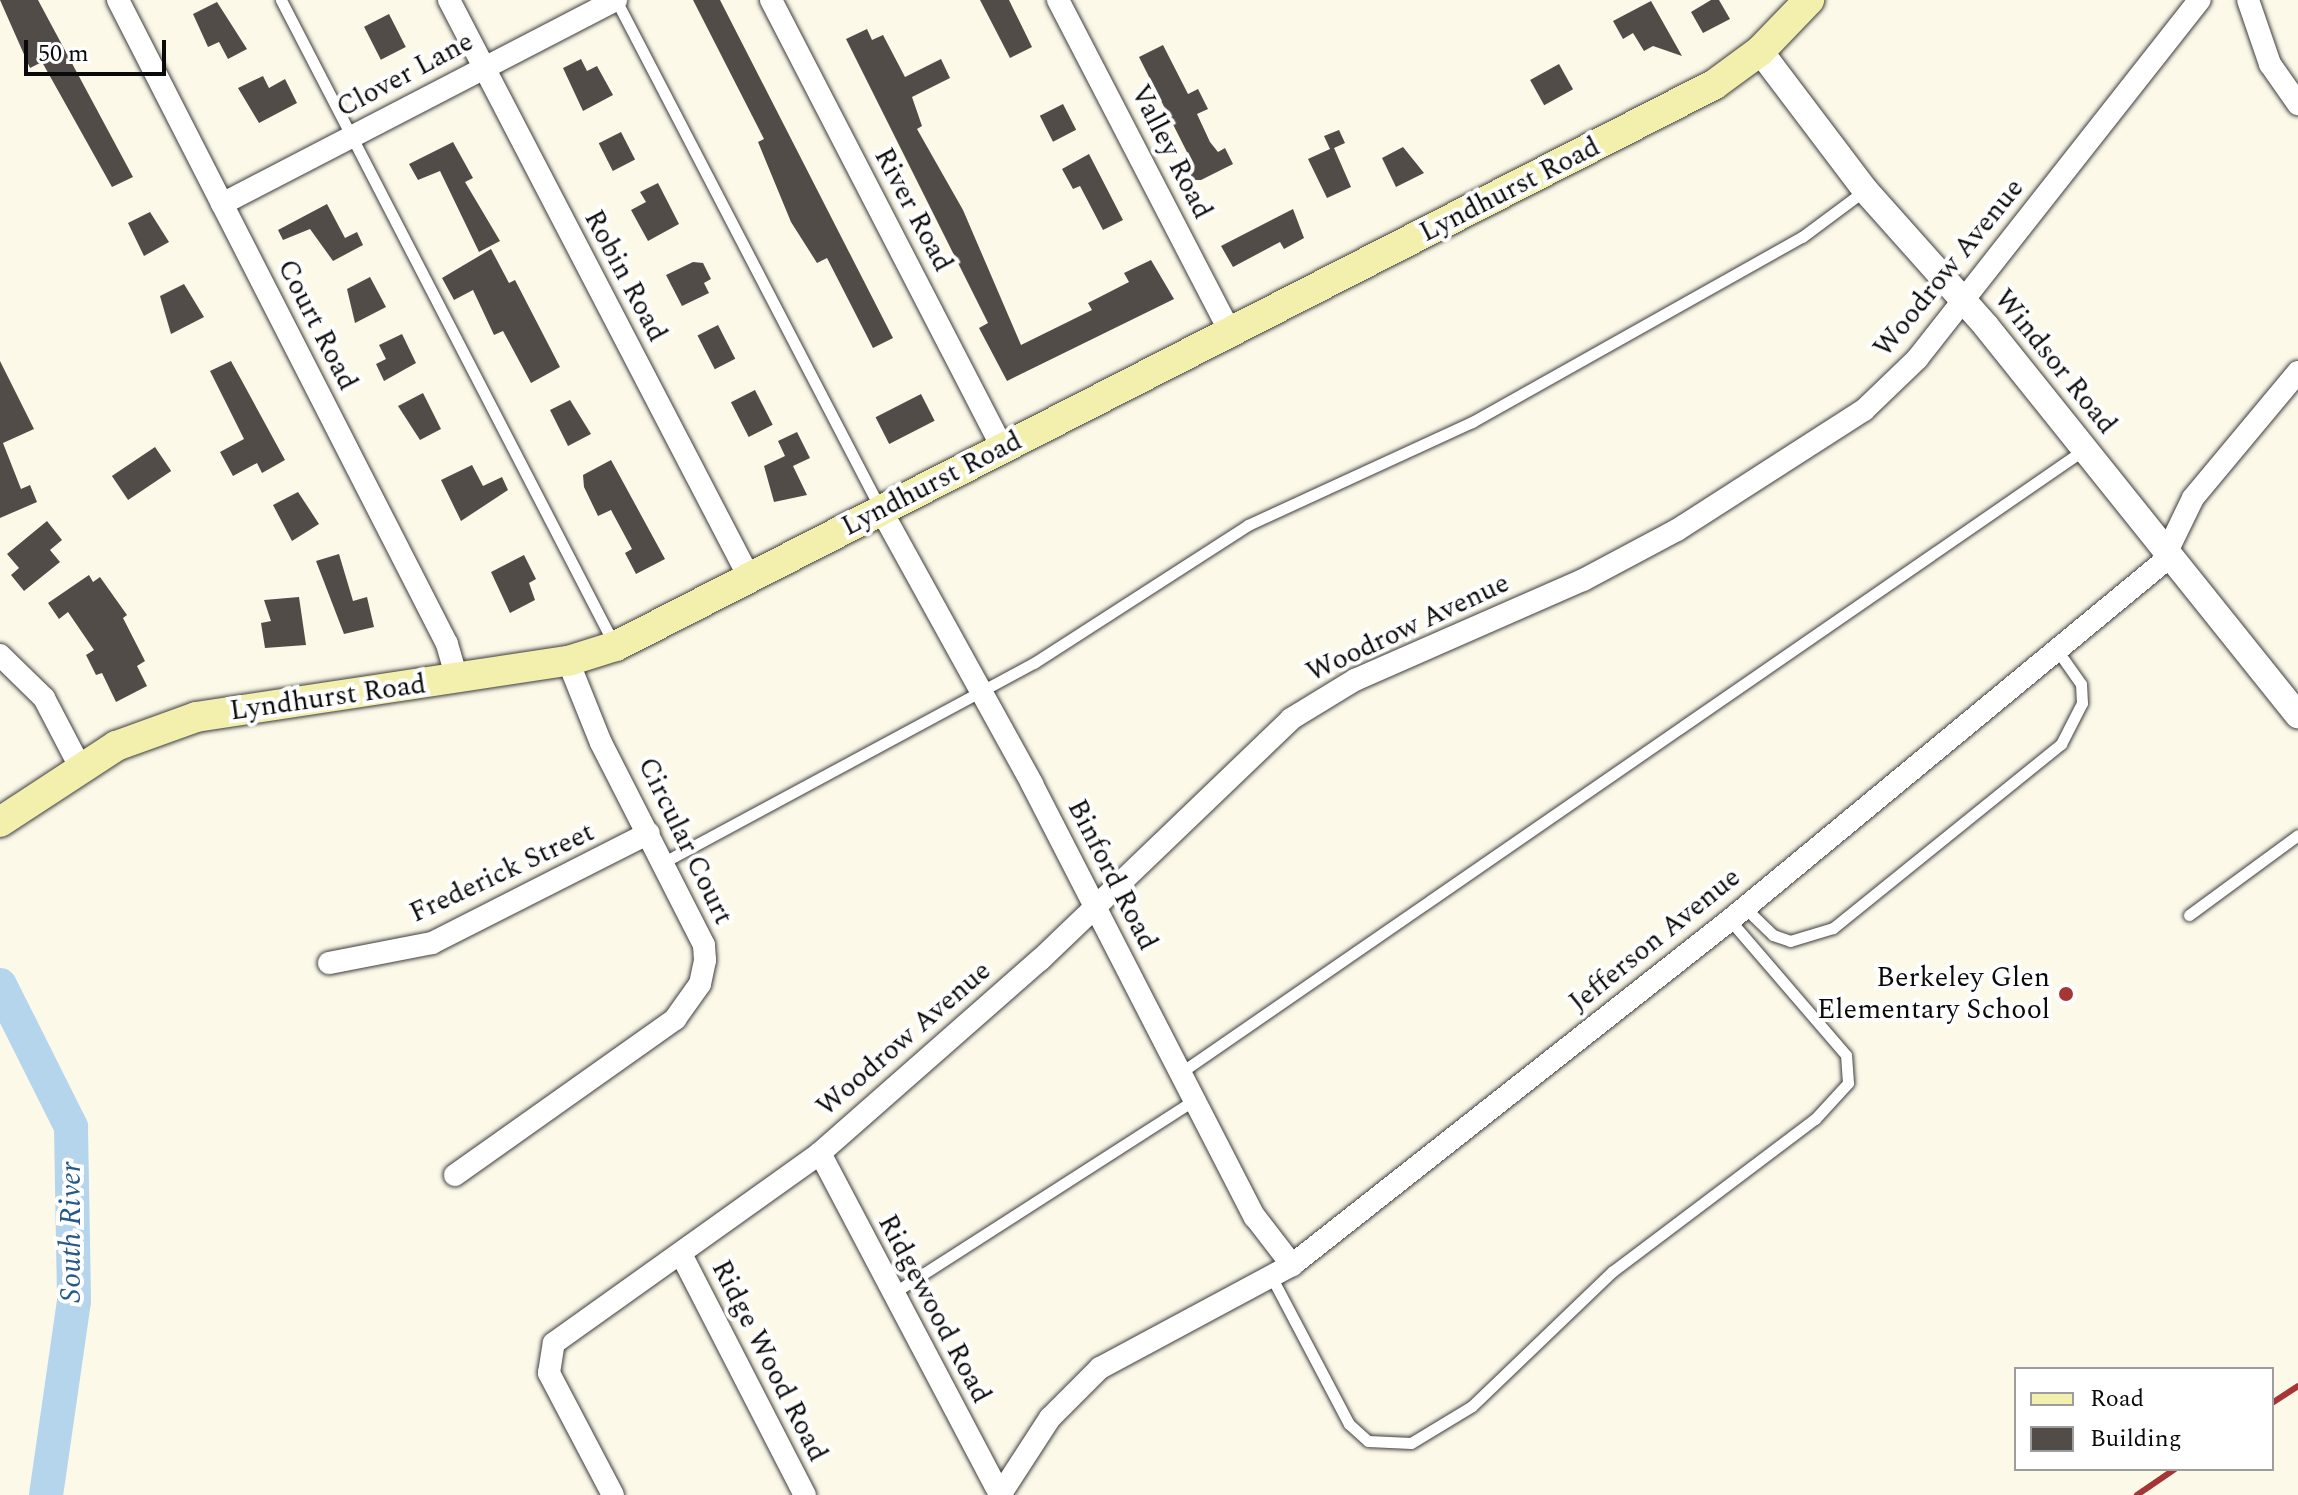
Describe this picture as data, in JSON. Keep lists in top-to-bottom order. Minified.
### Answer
{"streets":{"main road":["Lyndhurst Road"],"street":["Clover Lane","Valley Road","River Road","Woodrow Avenue","Robin Road","Court Road","Windsor Road","Circular Court","Frederick Street","Binford Road","Jefferson Avenue","Ridgewood Road","Ridge Wood Road"]},"crossings":[["Clover Lane","Robin Road"],["Clover Lane","Court Road"],["Valley Road","Lyndhurst Road"],["Lyndhurst Road","River Road"],["Lyndhurst Road","Robin Road"],["Lyndhurst Road","Court Road"],["Lyndhurst Road","Windsor Road"],["Lyndhurst Road","Circular Court"],["Lyndhurst Road","Binford Road"],["Woodrow Avenue","Windsor Road"],["Woodrow Avenue","Binford Road"],["Woodrow Avenue","Ridgewood Road"],["Woodrow Avenue","Ridge Wood Road"],["Windsor Road","Jefferson Avenue"],["Circular Court","Frederick Street"],["Binford Road","Jefferson Avenue"],["Jefferson Avenue","Ridgewood Road"]],"water":["South River"],"places":["Berkeley Glen Elementary School"],"legend":["Road","Building"],"scale_bar":"50 m"}
